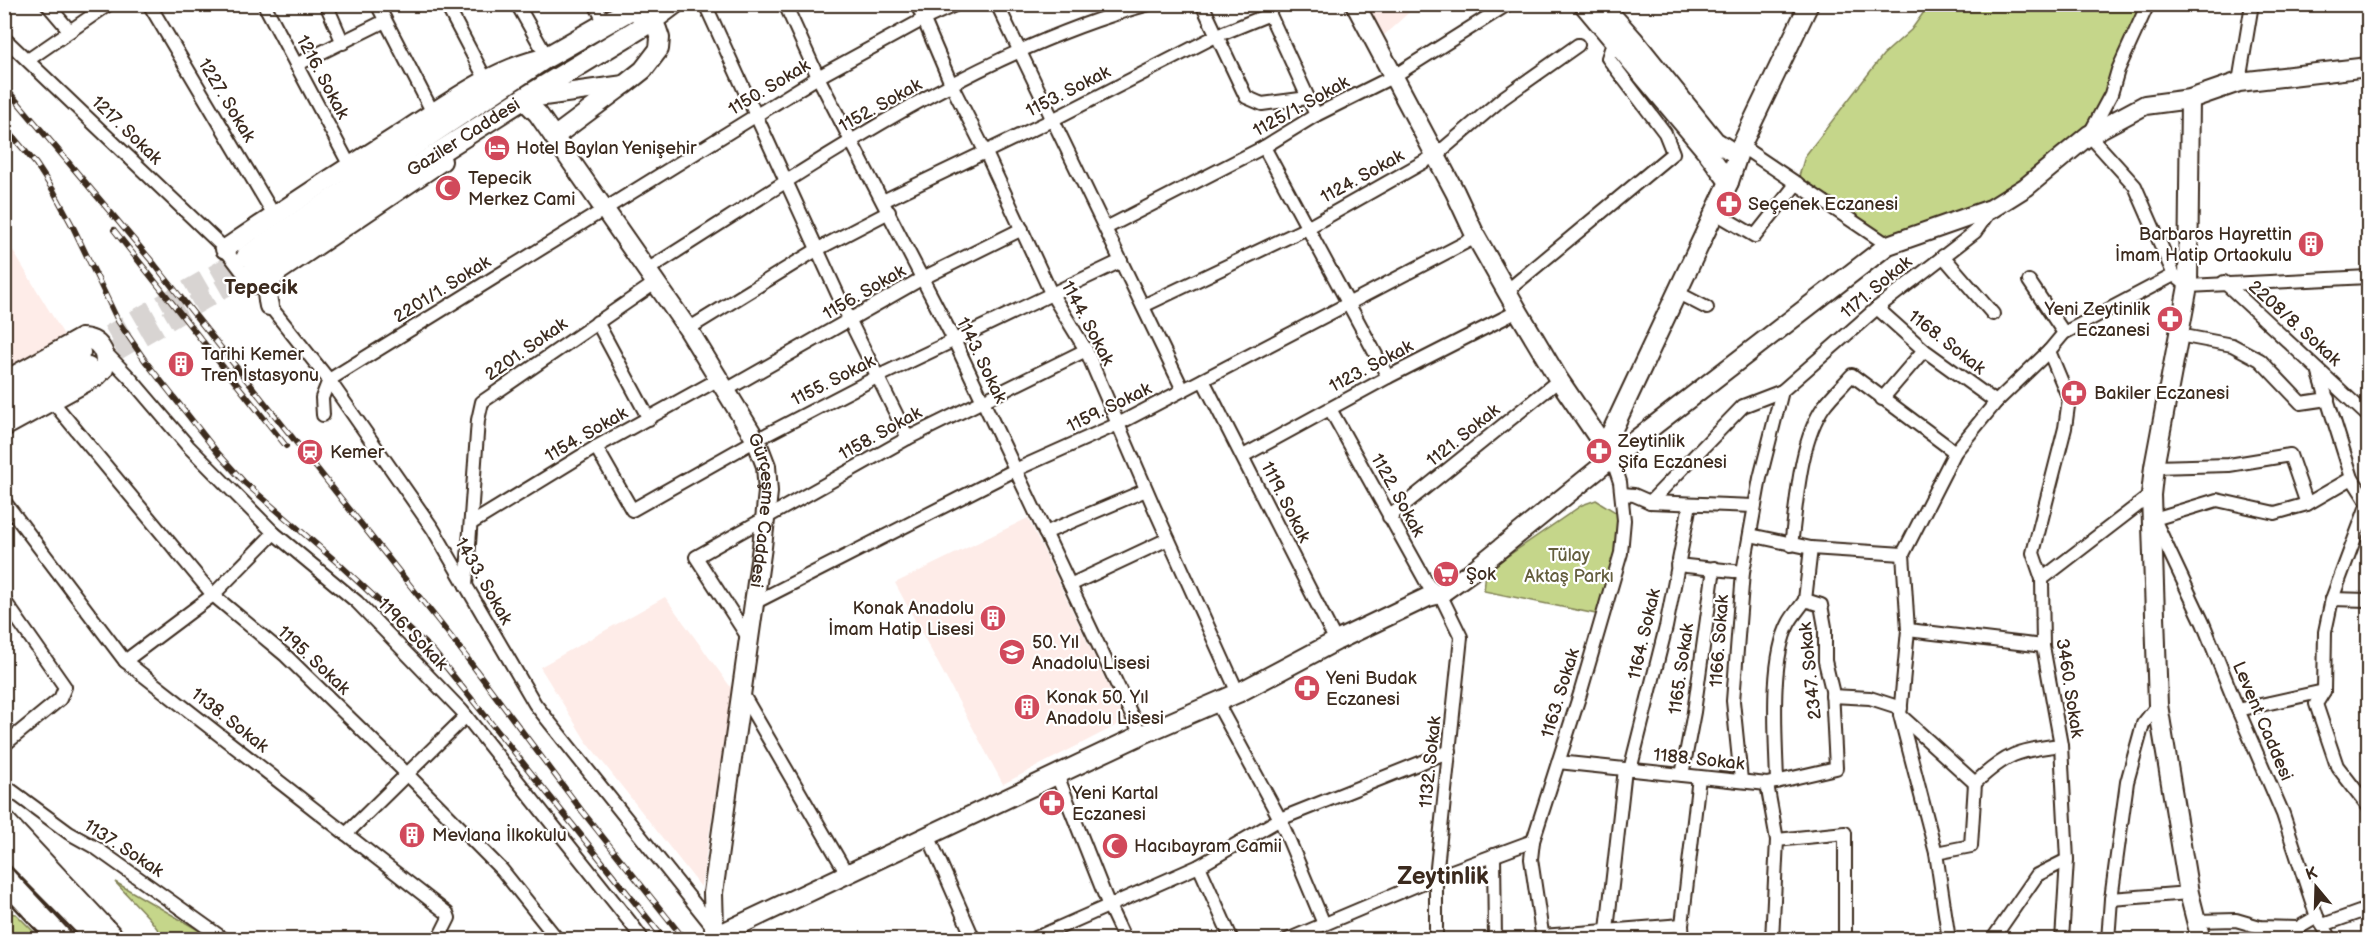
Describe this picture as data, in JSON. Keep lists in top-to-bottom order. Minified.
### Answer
{"streets":{"main road":["Gaziler Caddesi"],"street":["1216. Sokak","1150. Sokak","1153. Sokak","1227. Sokak","1152. Sokak","1125/1. Sokak","1217. Sokak","1124. Sokak","1171. Sokak","2201/1. Sokak","1156. Sokak","1144. Sokak","2208/8. Sokak","1168. Sokak","2201. Sokak","1143. Sokak","1123. Sokak","1155. Sokak","1159. Sokak","1158. Sokak","1154. Sokak","1121. Sokak","1122. Sokak","1119. Sokak","Gürçeşme Caddesi","1433. Sokak","1196. Sokak","1164. Sokak","1166. Sokak","1195. Sokak","1165. Sokak","2347. Sokak","3460. Sokak","1163. Sokak","1138. Sokak","Levent Caddesi","1188. Sokak","1132. Sokak","1137. Sokak"]},"crossings":[["1150. Sokak","2201/1. Sokak"],["1150. Sokak","1144. Sokak"],["1150. Sokak","1143. Sokak"],["1150. Sokak","Gürçeşme Caddesi"],["1153. Sokak","1144. Sokak"],["1153. Sokak","1143. Sokak"],["1153. Sokak","Gürçeşme Caddesi"],["1152. Sokak","1144. Sokak"],["1152. Sokak","2201. Sokak"],["1152. Sokak","1143. Sokak"],["1152. Sokak","Gürçeşme Caddesi"],["1217. Sokak","1433. Sokak"],["Gaziler Caddesi","Gürçeşme Caddesi"],["Gaziler Caddesi","1433. Sokak"],["1171. Sokak","1168. Sokak"],["2201/1. Sokak","Gürçeşme Caddesi"],["2201/1. Sokak","1433. Sokak"],["1156. Sokak","1144. Sokak"],["1156. Sokak","1143. Sokak"],["1156. Sokak","1154. Sokak"],["1156. Sokak","Gürçeşme Caddesi"],["1144. Sokak","1155. Sokak"],["1144. Sokak","1159. Sokak"],["1144. Sokak","1158. Sokak"],["2201. Sokak","1154. Sokak"],["2201. Sokak","Gürçeşme Caddesi"],["2201. Sokak","1433. Sokak"],["1143. Sokak","1155. Sokak"],["1143. Sokak","1159. Sokak"],["1143. Sokak","1158. Sokak"],["1123. Sokak","1122. Sokak"],["1123. Sokak","1119. Sokak"],["1155. Sokak","1154. Sokak"],["1155. Sokak","Gürçeşme Caddesi"],["1159. Sokak","1119. Sokak"],["1159. Sokak","Gürçeşme Caddesi"],["1158. Sokak","Gürçeşme Caddesi"],["1154. Sokak","Gürçeşme Caddesi"],["1121. Sokak","1122. Sokak"],["1122. Sokak","1132. Sokak"],["Gürçeşme Caddesi","1433. Sokak"],["1164. Sokak","1188. Sokak"],["1166. Sokak","1188. Sokak"],["1165. Sokak","1188. Sokak"],["2347. Sokak","1188. Sokak"],["1163. Sokak","1188. Sokak"]],"districts":["Tepecik","Zeytinlik"],"parks":["Tülay Aktaş Parkı"],"places":{"hotel":["Hotel Baylan Yenişehir"],"mosque":["Tepecik Merkez Cami","Hacıbayram Camii"],"pharmacy":["Seçenek Eczanesi","Yeni Zeytinlik Eczanesi","Bakiler Eczanesi","Zeytinlik Şifa Eczanesi","Yeni Budak Eczanesi","Yeni Kartal Eczanesi"],"building":["Barbaros Hayrettin İmam Hatip Ortaokulu","Tarihi Kemer Tren İstasyonu","Konak Anadolu İmam Hatip Lisesi","Konak 50. Yıl Anadolu Lisesi","Mevlana İlkokulu"],"station":["Kemer"],"supermarket":["Şok"],"school or university":["50. Yıl Anadolu Lisesi"]},"north":"top"}
